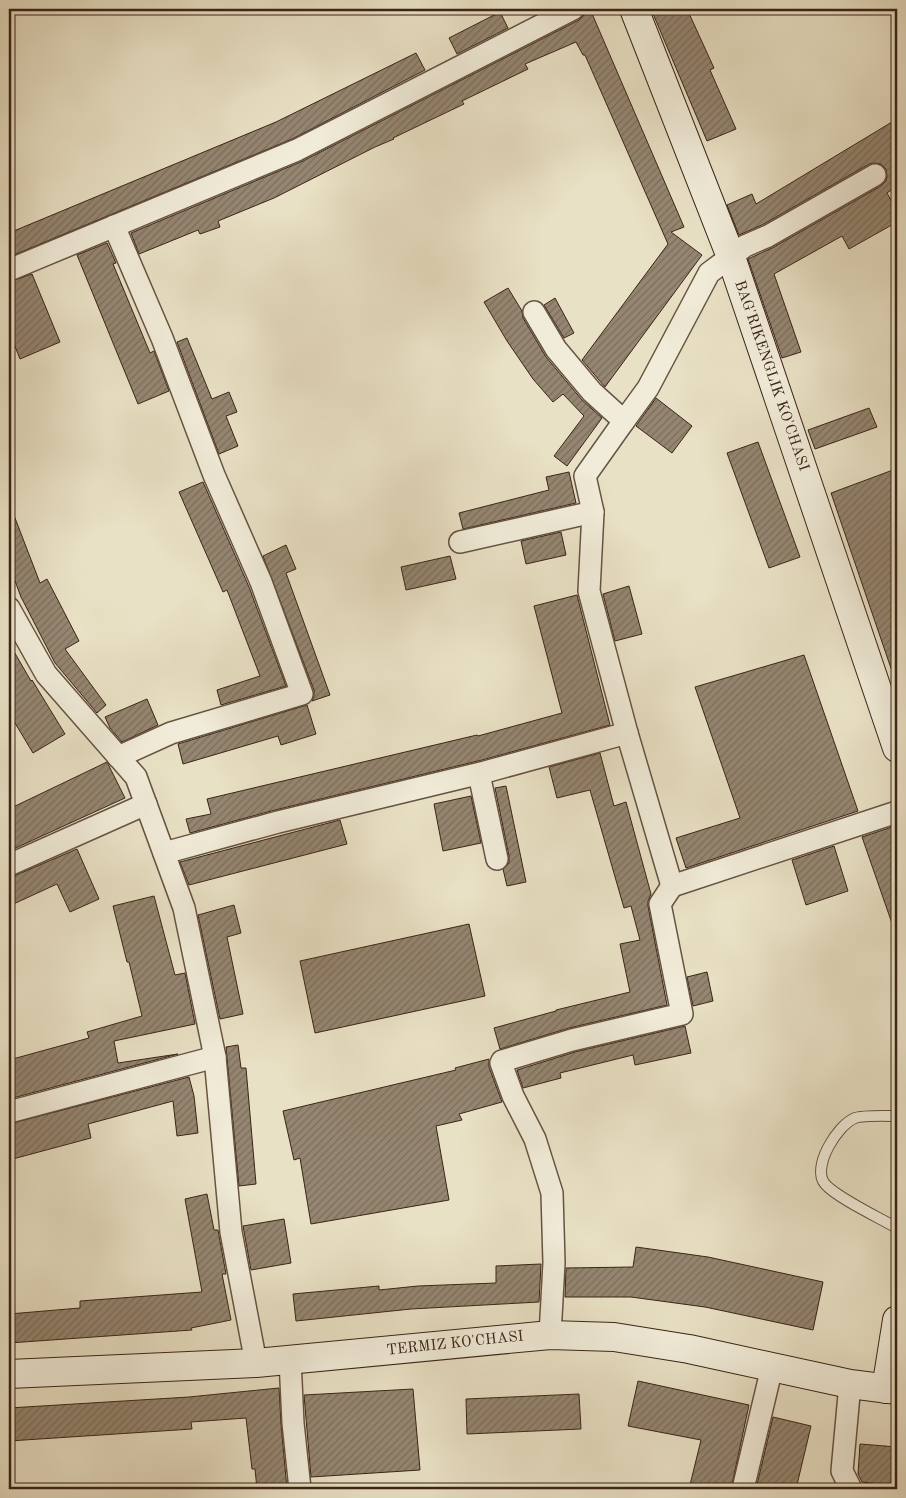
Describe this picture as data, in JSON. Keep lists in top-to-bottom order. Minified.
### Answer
{"streets":{"main road":["BAG'RIKENGLIK KO'CHASI","TERMIZ KO'CHASI"]}}
